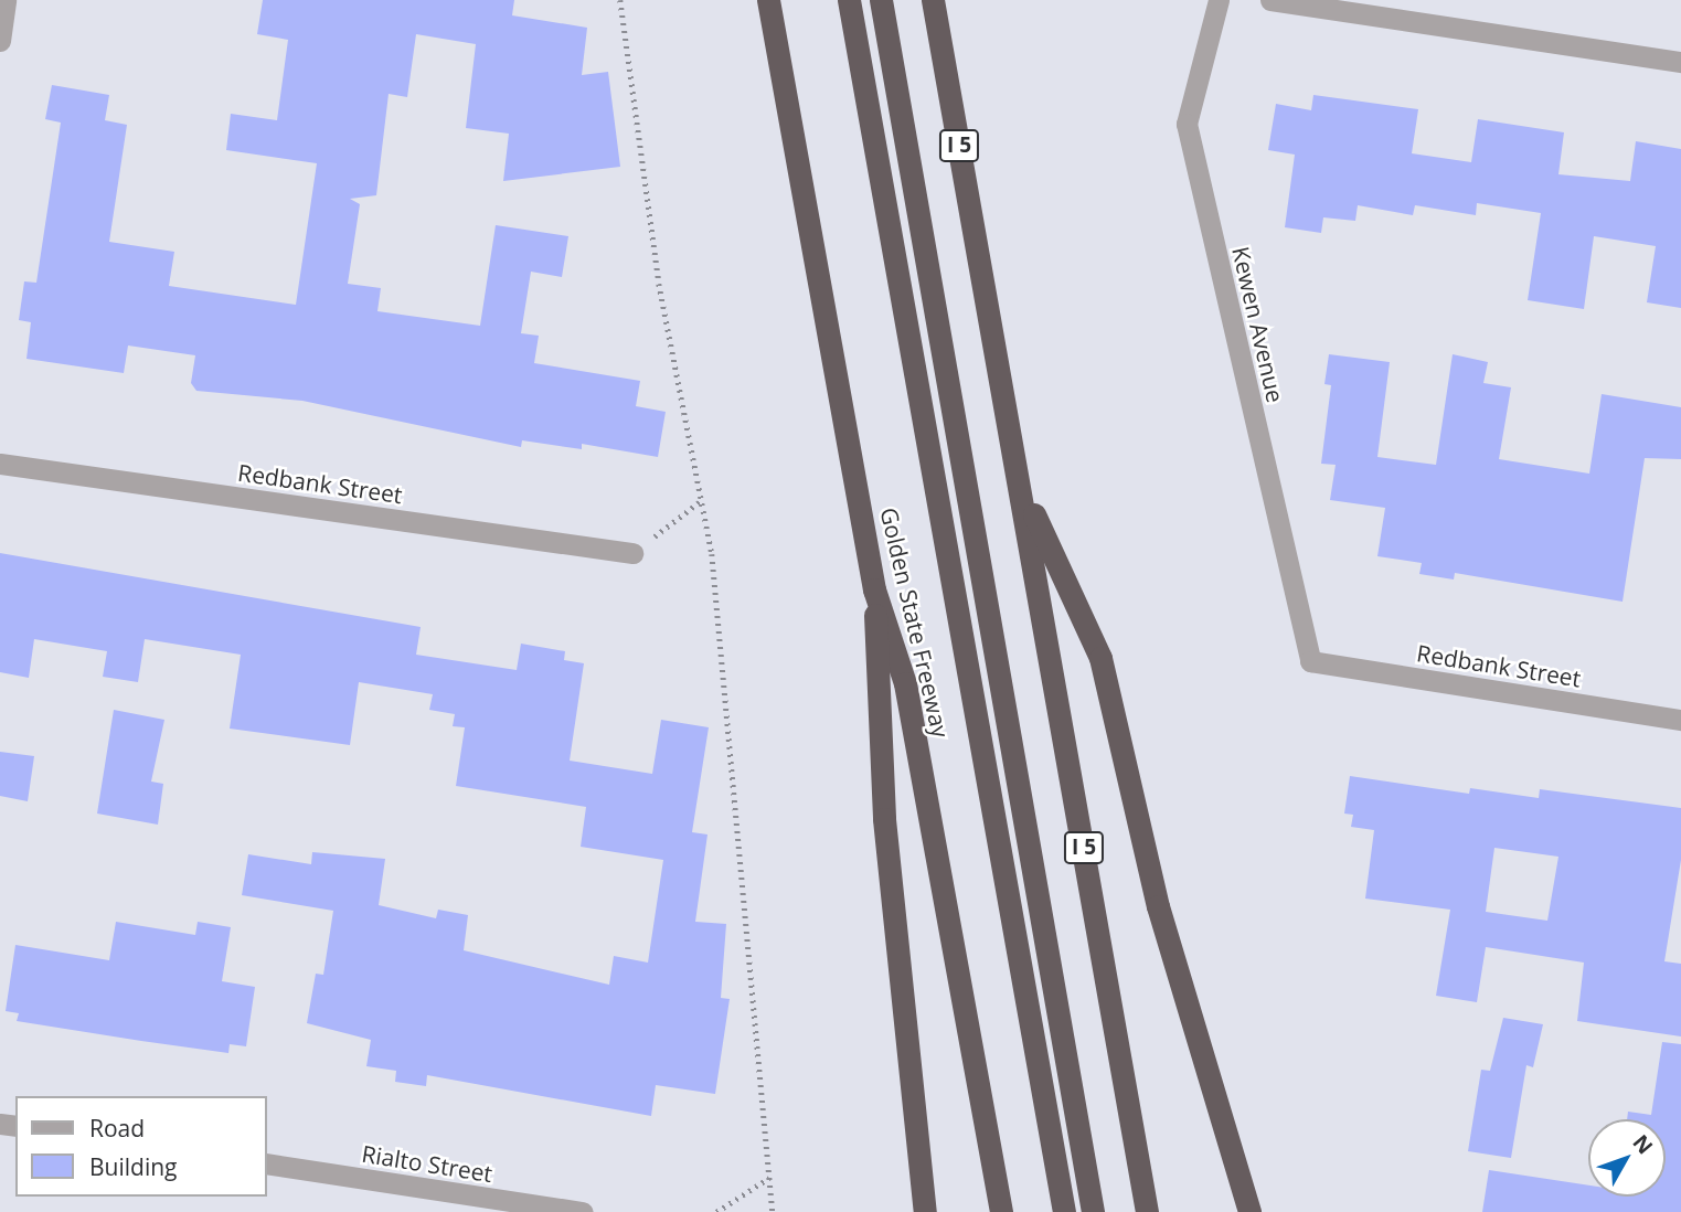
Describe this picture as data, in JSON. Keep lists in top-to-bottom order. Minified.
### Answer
{"streets":{"highway":["I 5","Golden State Freeway"],"street":["Kewen Avenue","Redbank Street","Rialto Street"]},"crossings":[["Kewen Avenue","Redbank Street"]],"legend":["Road","Building"],"north":"top right"}
